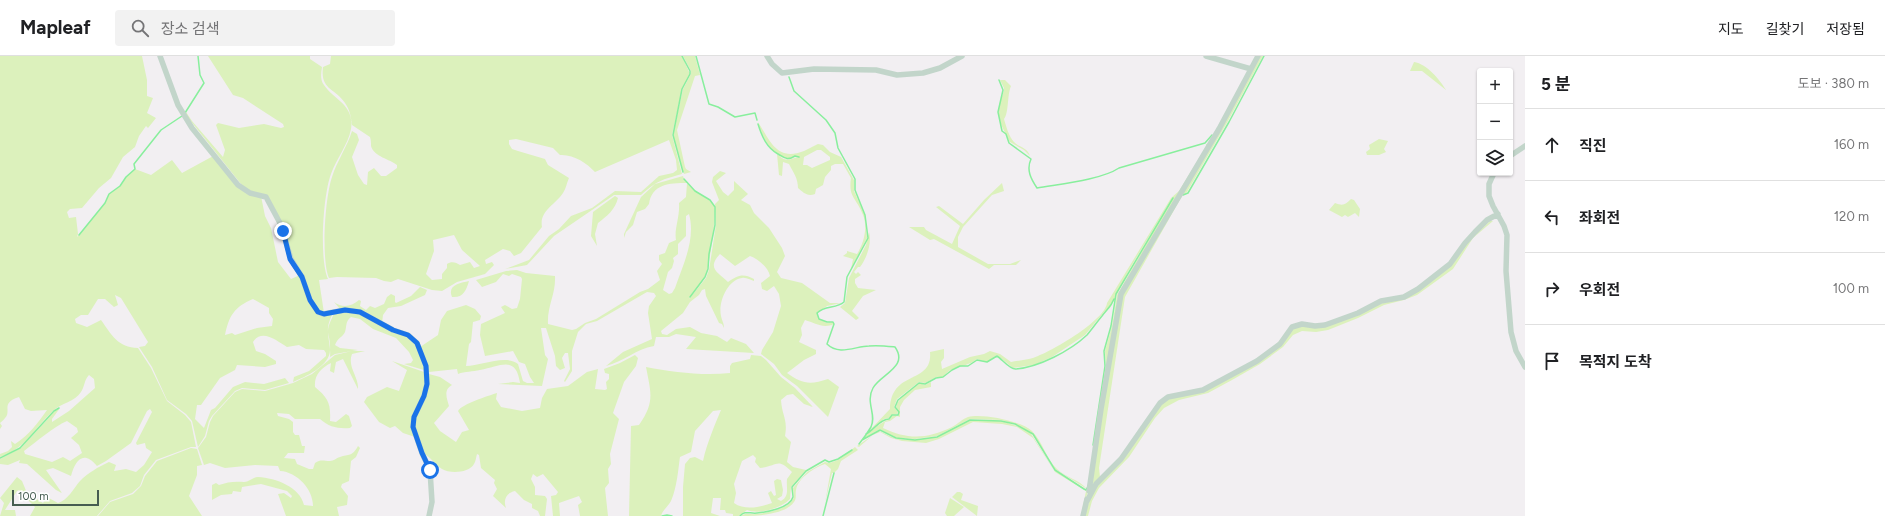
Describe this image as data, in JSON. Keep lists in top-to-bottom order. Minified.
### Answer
{"scale_bar":"100 m","page":{"header":"Mapleaf","search":"장소 검색","nav":["지도","길찾기","저장됨"],"heading":["5 분","도보 · 380 m"],"map_buttons":["+","−"],"list":[["직진","160 m"],["좌회전","120 m"],["우회전","100 m"],"목적지 도착"],"scale":"100 m"}}
